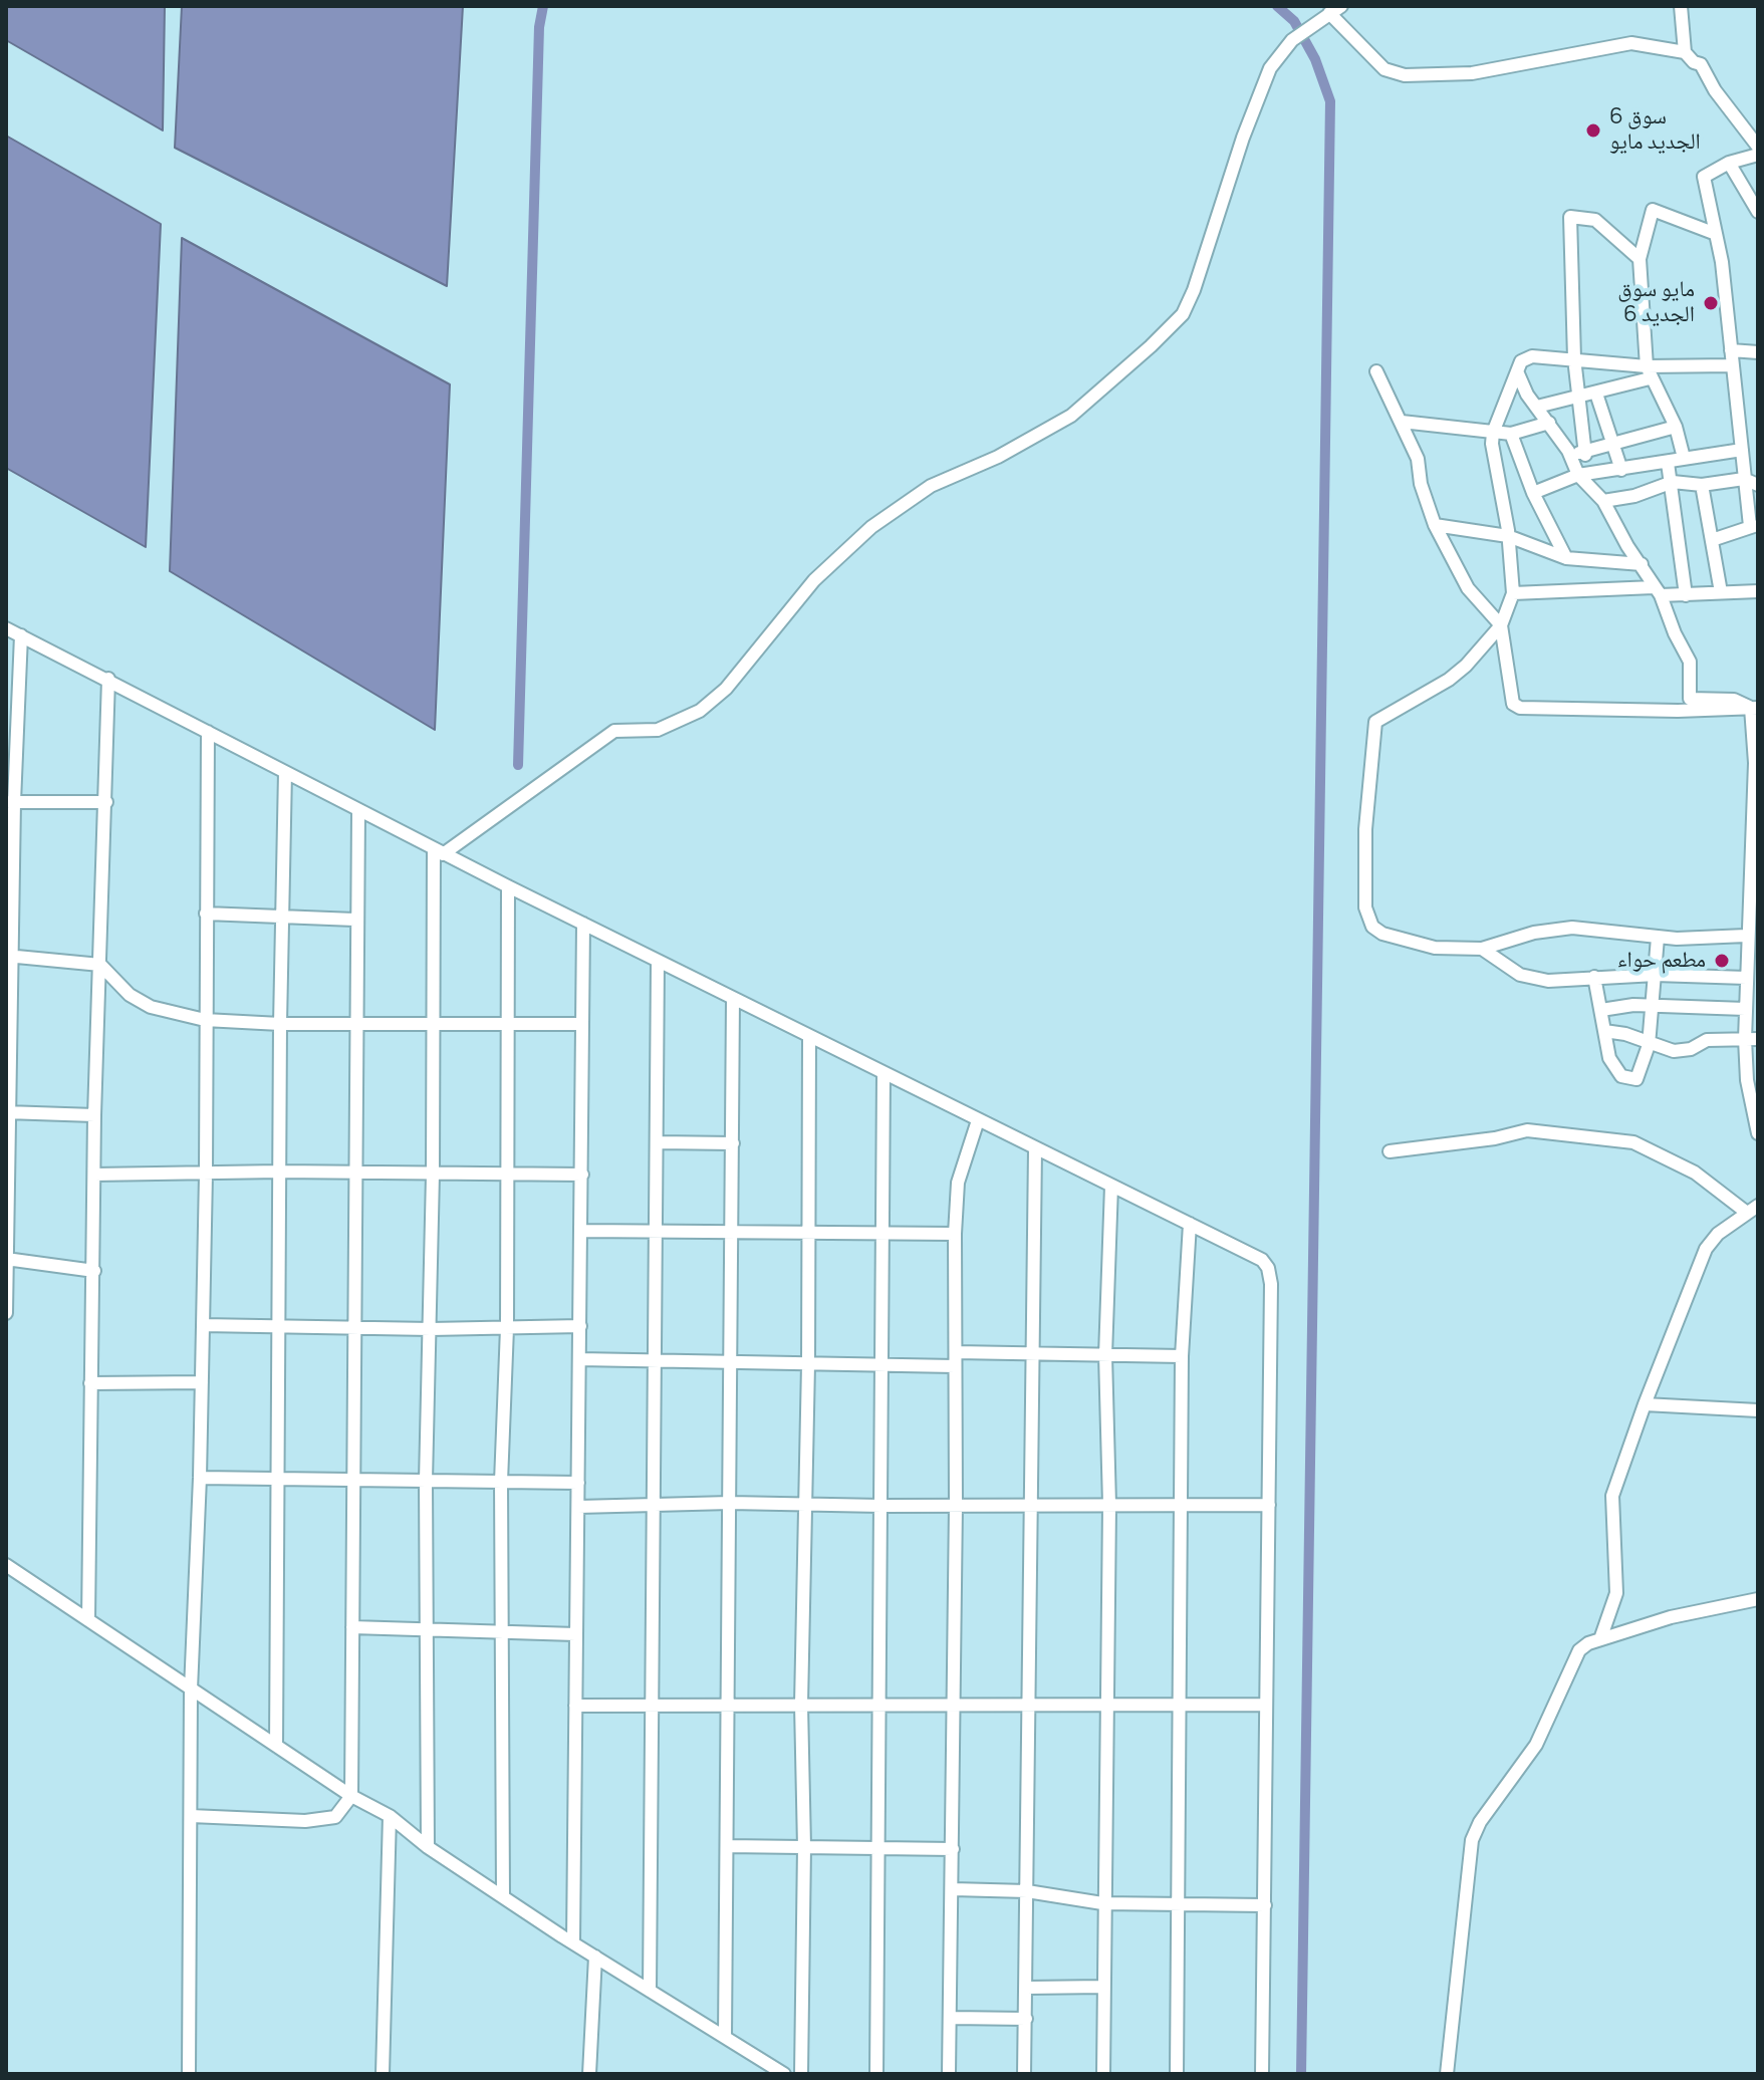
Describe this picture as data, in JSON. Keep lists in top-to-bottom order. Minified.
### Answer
{"places":["سوق 6 الجديد مايو","مايو سوق 6 الجديد","مطعم حواء"]}
